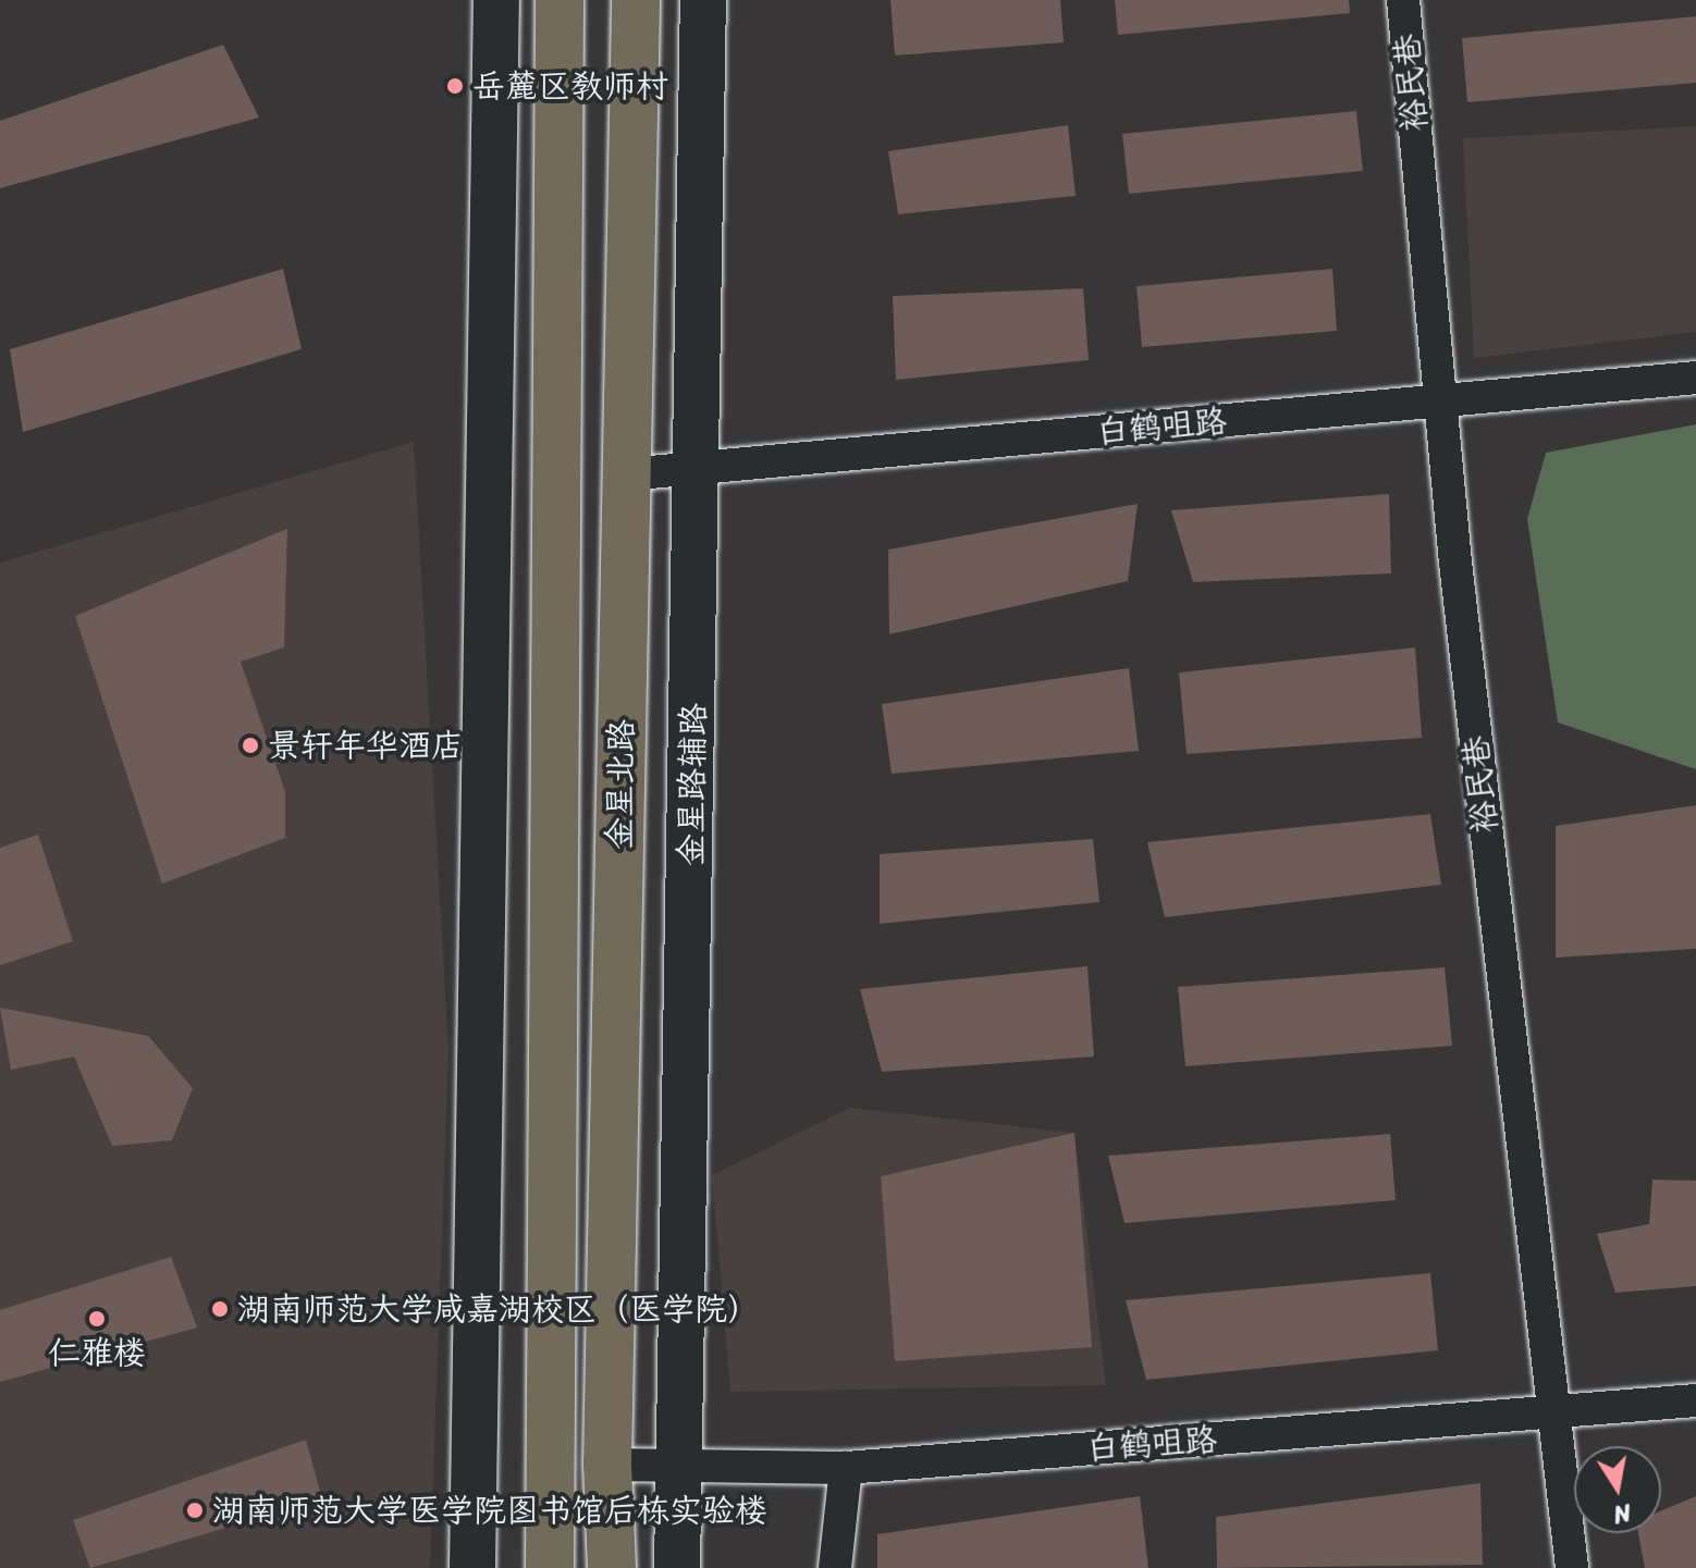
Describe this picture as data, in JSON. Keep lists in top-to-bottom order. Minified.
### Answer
{"streets":{"main road":["金星北路"],"street":["裕民巷","白鹤咀路","金星路辅路"]},"crossings":[["裕民巷","白鹤咀路"],["白鹤咀路","金星北路"],["白鹤咀路","金星路辅路"]],"places":["岳麓区教师村","景轩年华酒店","湖南师范大学咸嘉湖校区（医学院）","仁雅楼","湖南师范大学医学院图书馆后栋实验楼"],"north":"bottom"}
